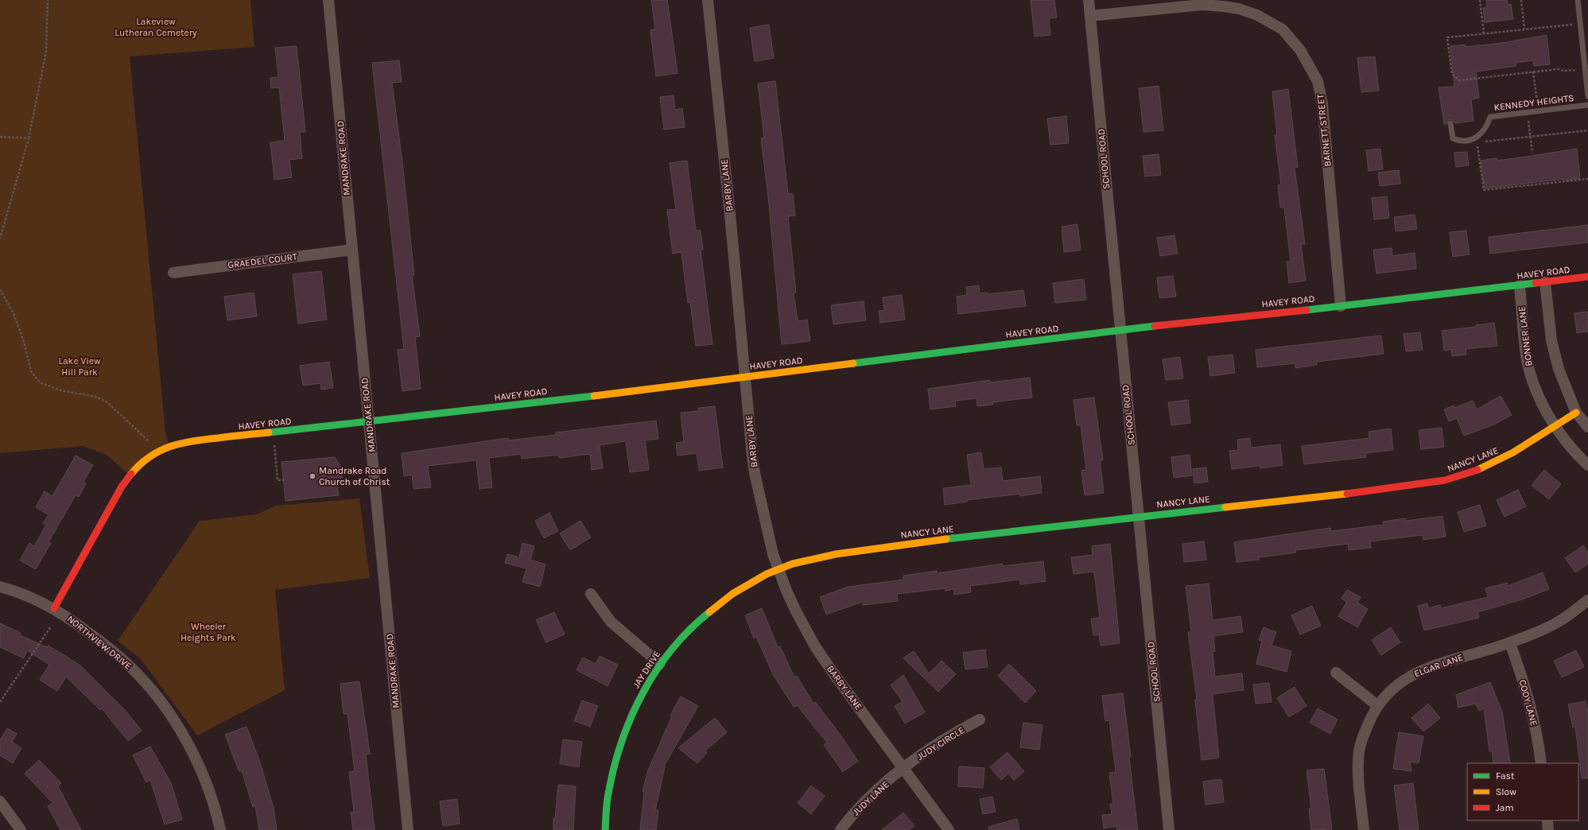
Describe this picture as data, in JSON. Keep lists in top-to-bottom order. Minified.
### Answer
{"streets":{"street":["BARNETT STREET","MANDRAKE ROAD","SCHOOL ROAD","BARBY LANE","GRAEDEL COURT","HAVEY ROAD","BONNER LANE","NANCY LANE","NORTHVIEW DRIVE","ELGAR LANE","JAY DRIVE","CODY LANE","JUDY CIRCLE","JUDY LANE"],"lane":["KENNEDY HEIGHTS"]},"crossings":[["BARNETT STREET","SCHOOL ROAD"],["BARNETT STREET","HAVEY ROAD"],["MANDRAKE ROAD","GRAEDEL COURT"],["MANDRAKE ROAD","HAVEY ROAD"],["SCHOOL ROAD","HAVEY ROAD"],["SCHOOL ROAD","NANCY LANE"],["BARBY LANE","HAVEY ROAD"],["BARBY LANE","NANCY LANE"],["BARBY LANE","JAY DRIVE"],["BARBY LANE","JUDY CIRCLE"],["BARBY LANE","JUDY LANE"],["HAVEY ROAD","BONNER LANE"],["HAVEY ROAD","NORTHVIEW DRIVE"],["BONNER LANE","NANCY LANE"],["NANCY LANE","JAY DRIVE"],["ELGAR LANE","CODY LANE"],["JUDY CIRCLE","JUDY LANE"]],"parks":["Lakeview Lutheran Cemetery","Lake View Hill Park","Wheeler Heights Park"],"places":["Mandrake Road Church of Christ"],"legend":["Fast","Slow","Jam"]}
